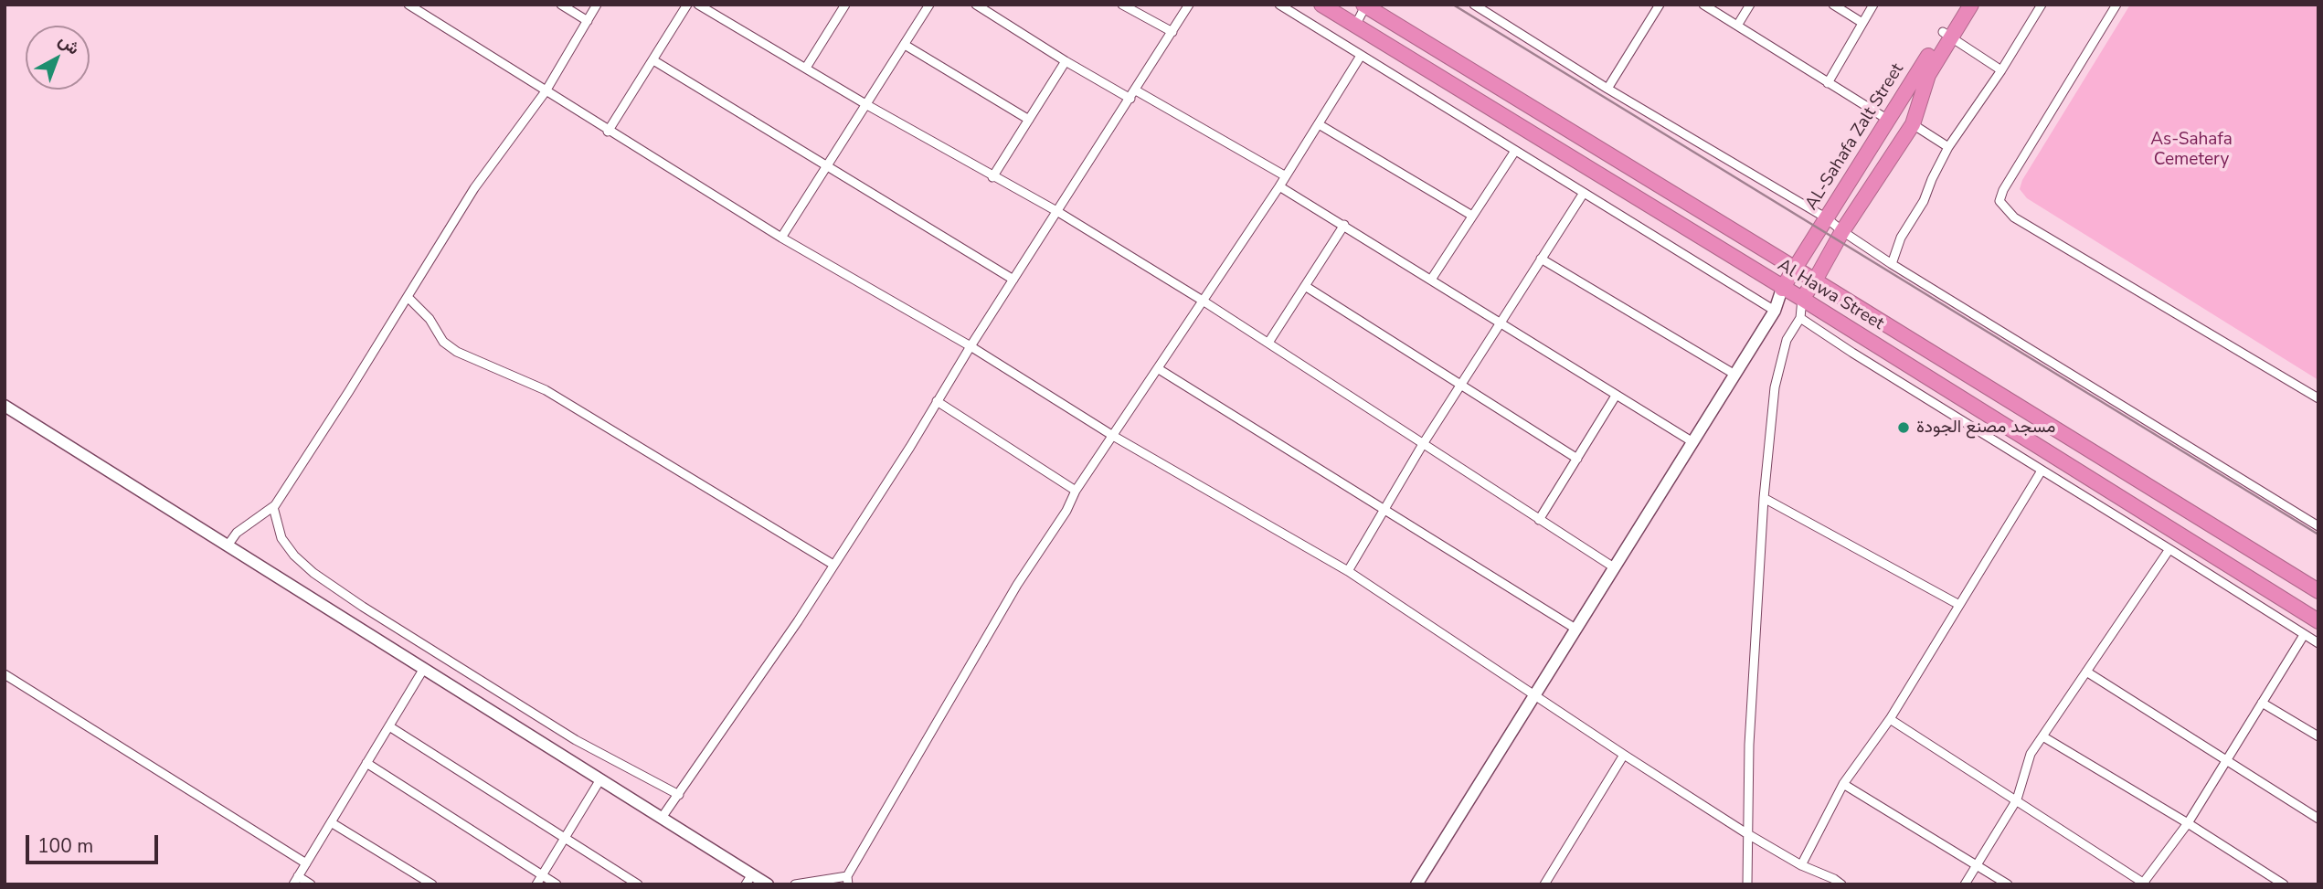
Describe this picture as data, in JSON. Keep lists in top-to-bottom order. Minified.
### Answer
{"streets":{"highway":["AL-Sahafa Zalt Street","Al Hawa Street"]},"crossings":[["AL-Sahafa Zalt Street","Al Hawa Street"]],"parks":["As-Sahafa Cemetery"],"places":["مسجد مصنع الجودة"],"scale_bar":"100 m","north":"top right"}
